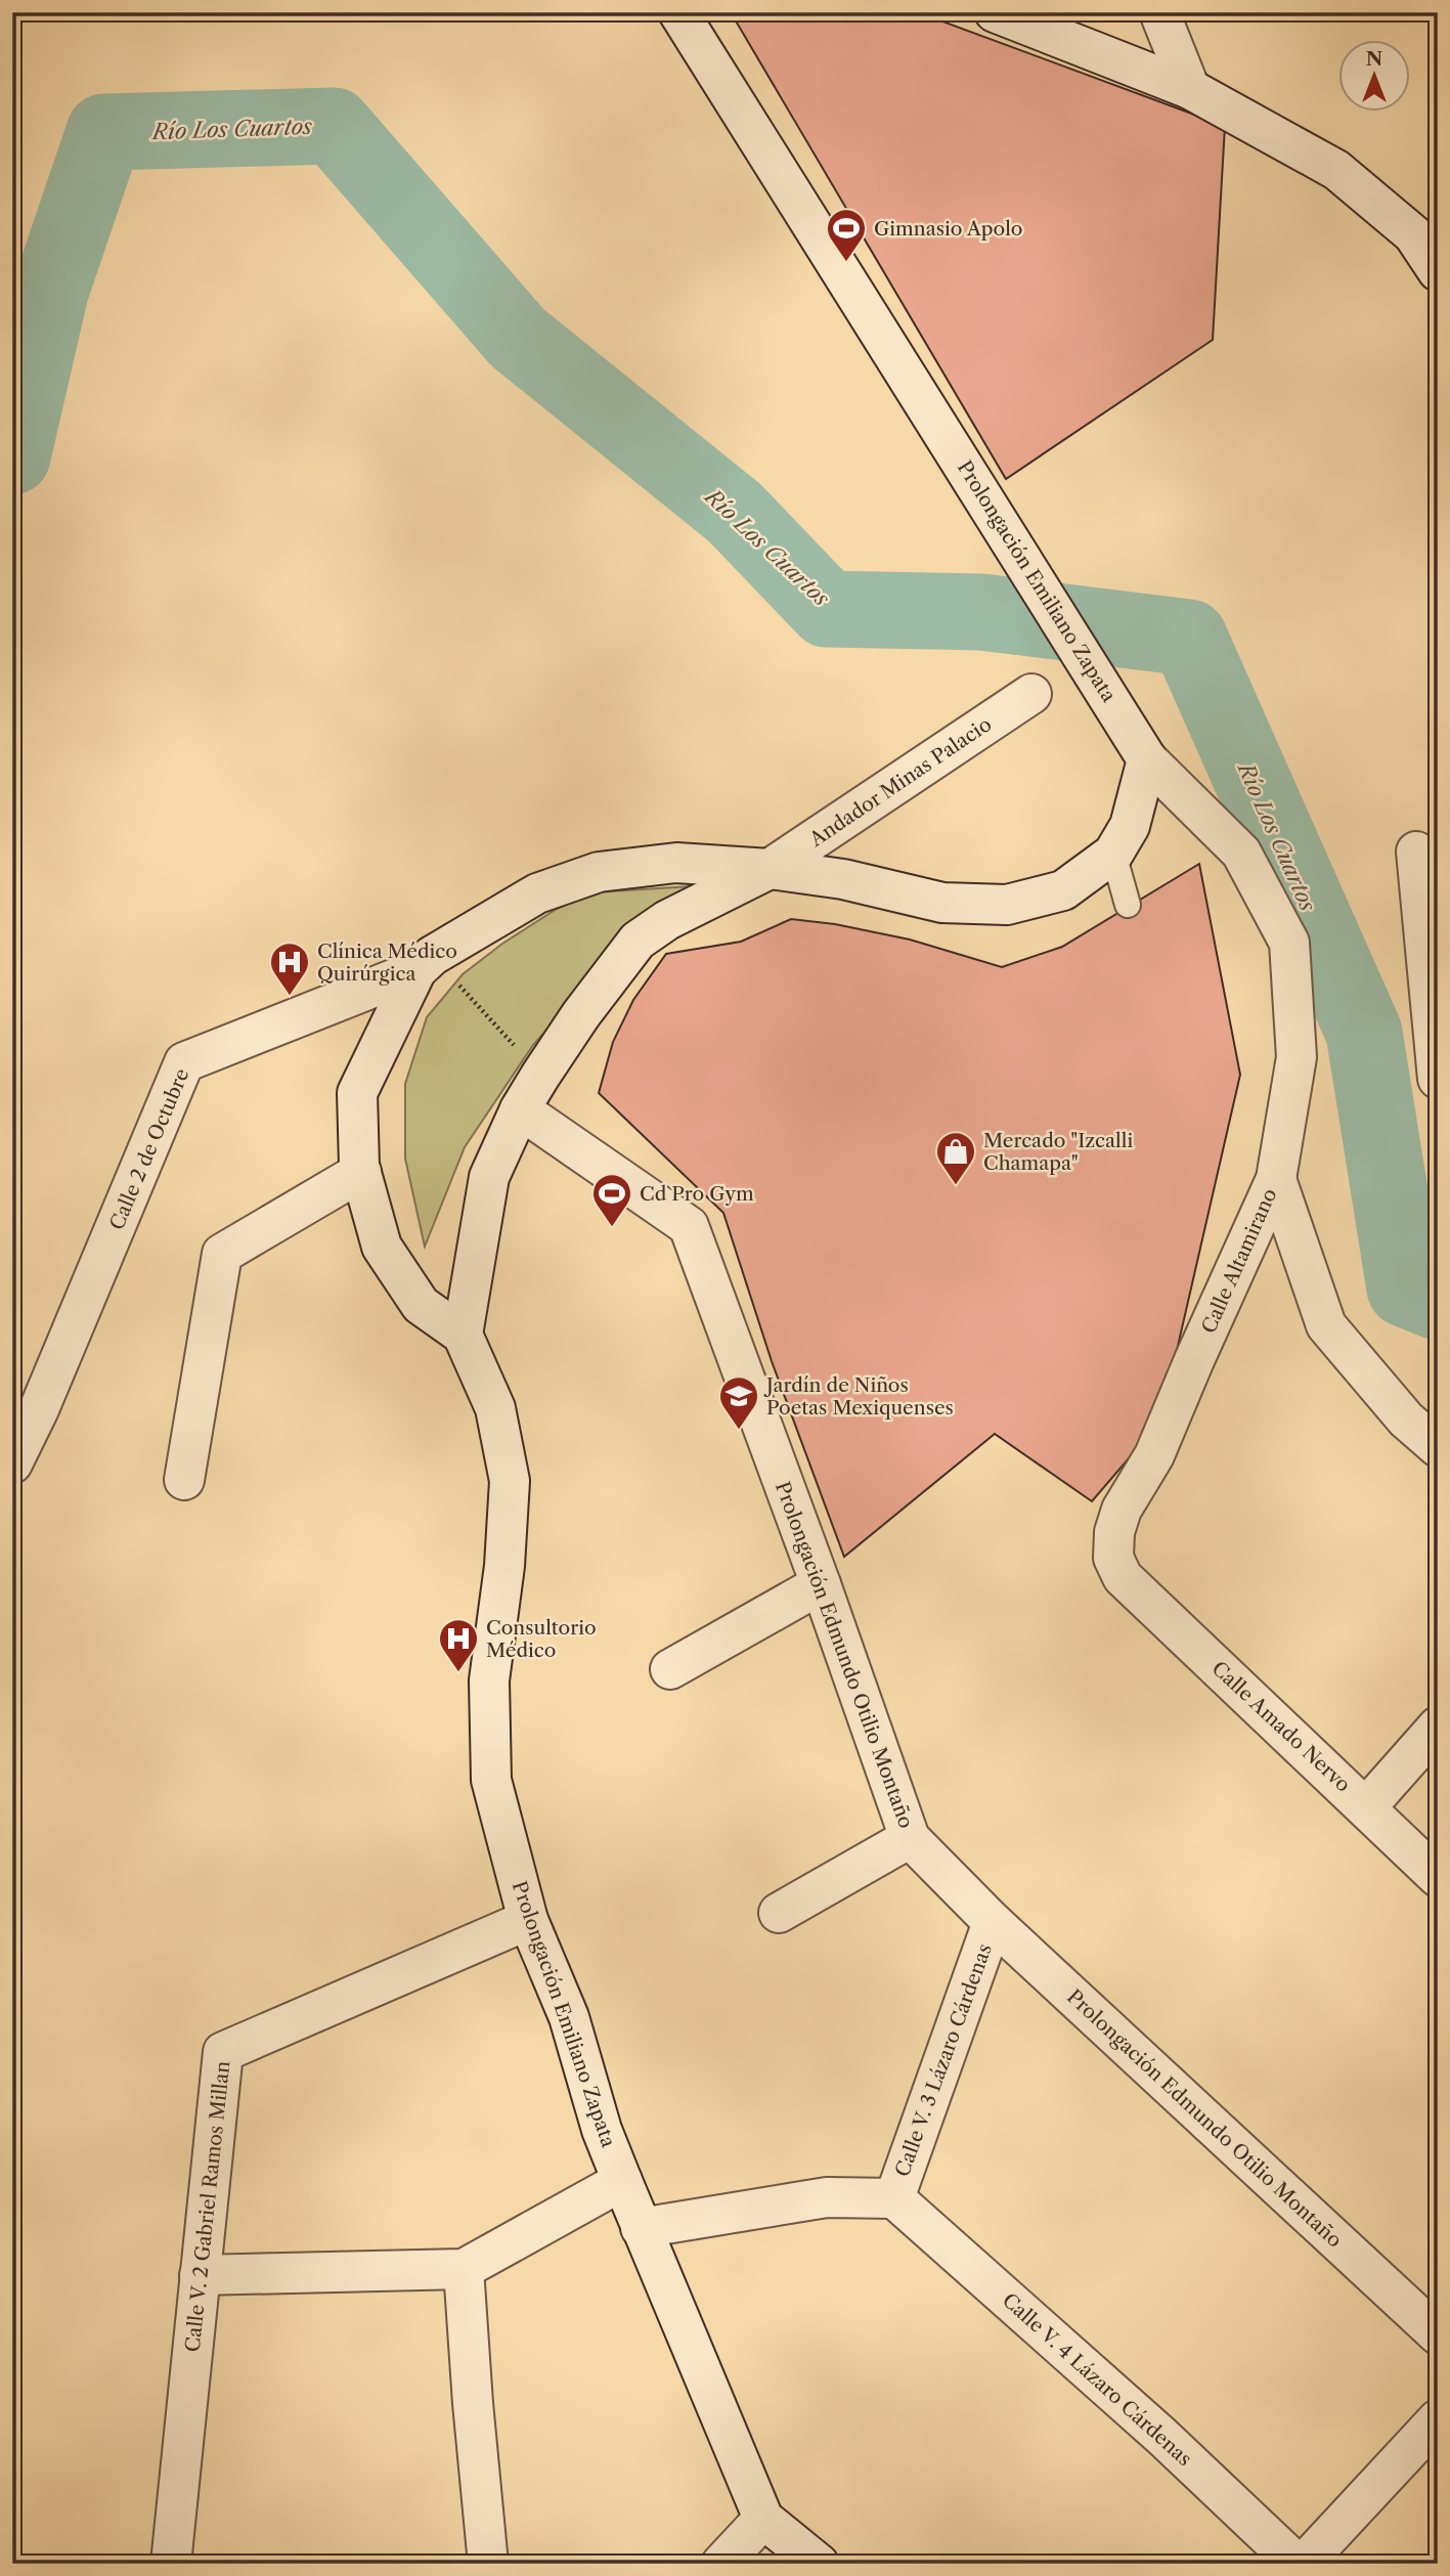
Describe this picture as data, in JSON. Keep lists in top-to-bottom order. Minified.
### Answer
{"streets":{"street":["Prolongación Emiliano Zapata","Andador Minas Palacio","Calle 2 de Octubre","Calle Altamirano","Prolongación Edmundo Otilio Montaño","Calle Amado Nervo","Calle V. 3 Lázaro Cárdenas","Calle V. 2 Gabriel Ramos Millan","Calle V. 4 Lázaro Cárdenas"]},"crossings":[["Prolongación Emiliano Zapata","Calle Altamirano"],["Prolongación Emiliano Zapata","Calle V. 2 Gabriel Ramos Millan"],["Calle Altamirano","Calle Amado Nervo"],["Prolongación Edmundo Otilio Montaño","Calle V. 3 Lázaro Cárdenas"],["Calle V. 3 Lázaro Cárdenas","Calle V. 4 Lázaro Cárdenas"]],"water":["Río Los Cuartos"],"places":{"sports":["Gimnasio Apolo","Cd Pro Gym"],"hospital":["Clínica Médico Quirúrgica","Consultorio Médico"],"shop":["Mercado \"Izcalli Chamapa\""],"school or university":["Jardín de Niños Poetas Mexiquenses"]},"north":"top"}
